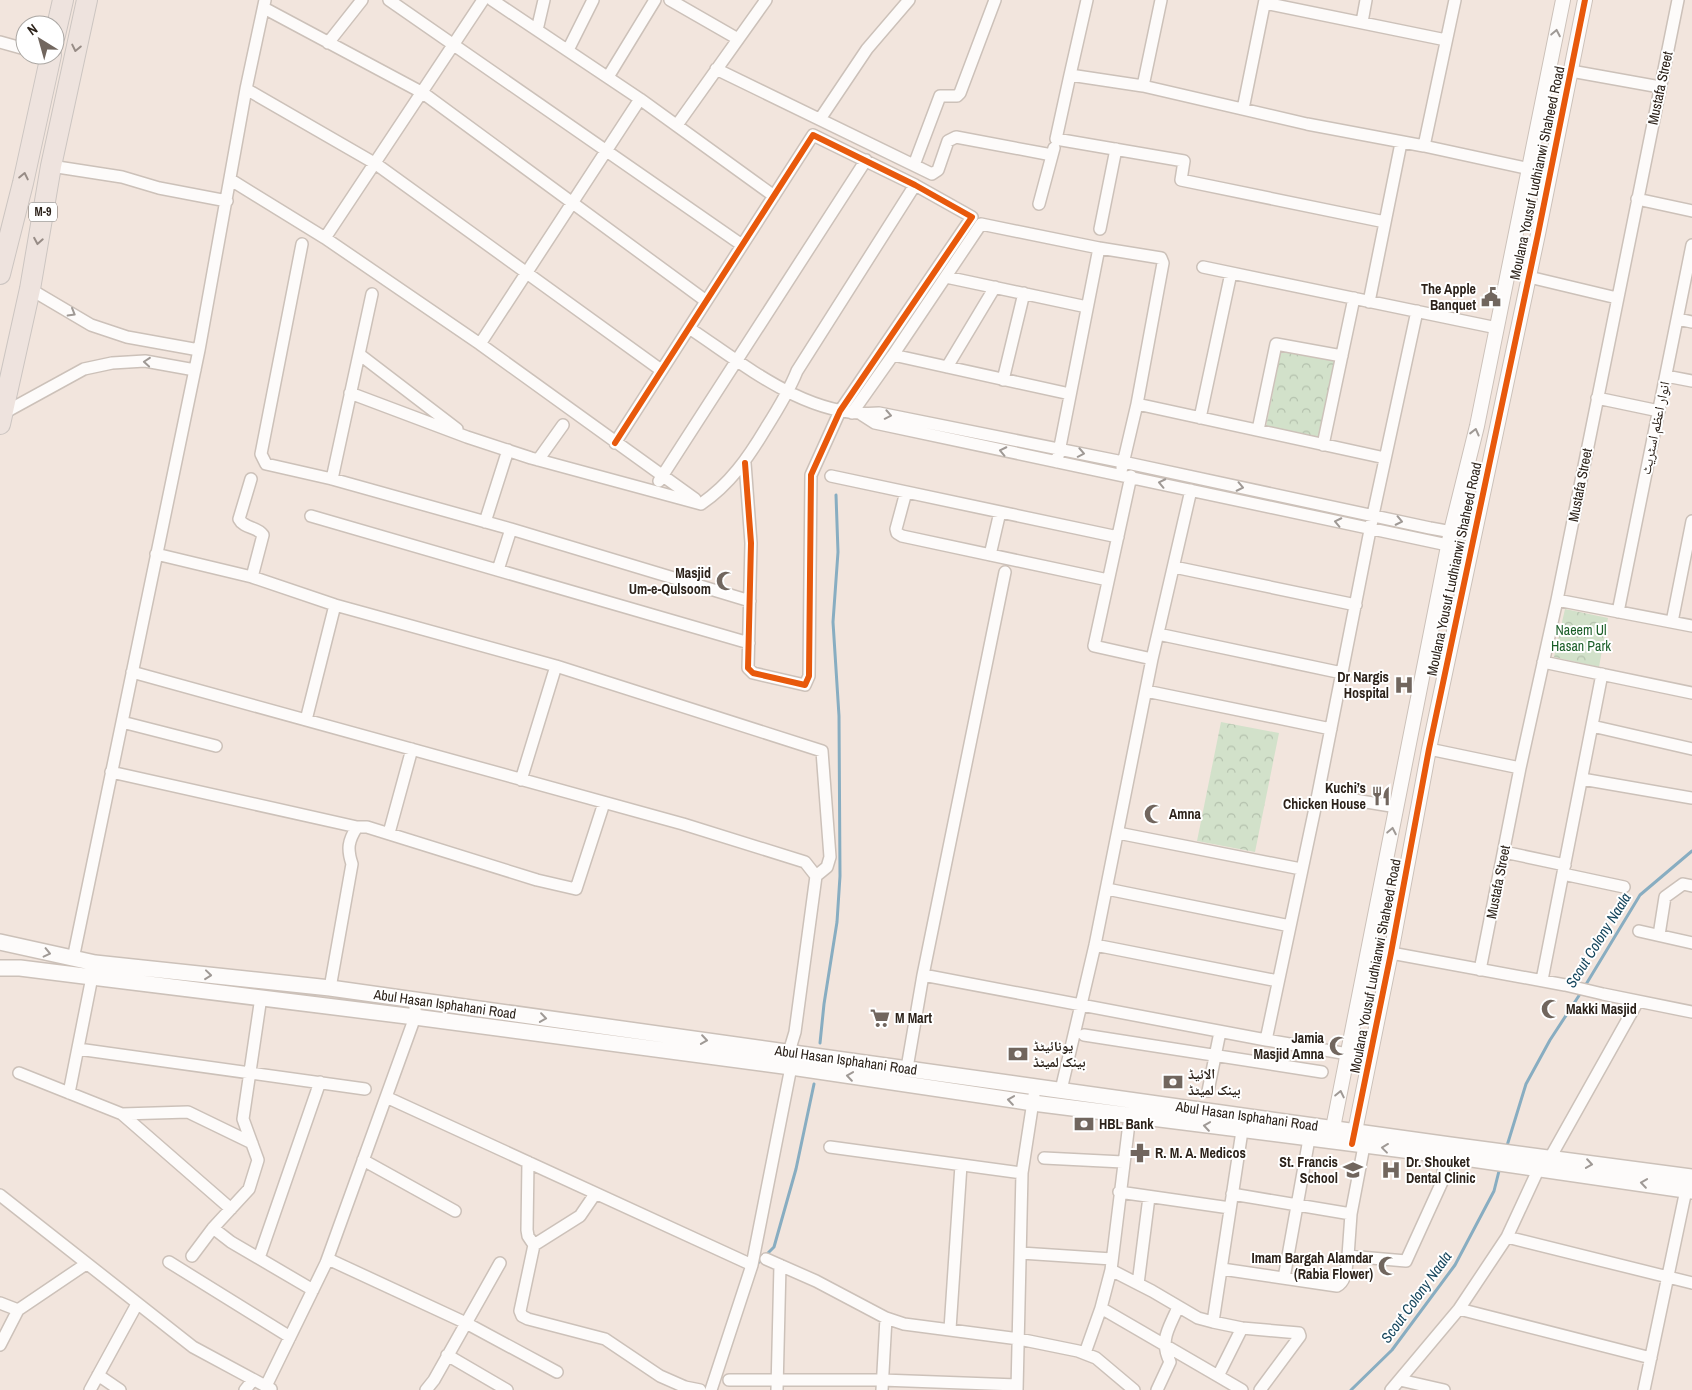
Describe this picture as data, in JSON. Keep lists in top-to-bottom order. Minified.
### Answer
{"streets":{"highway":["M-9"],"main road":["Abul Hasan Isphahani Road"],"street":["Mustafa Street","Moulana Yousuf Ludhianwi Shaheed Road","انوار اعظم اسٹریٹ"]},"crossings":[["Moulana Yousuf Ludhianwi Shaheed Road","Abul Hasan Isphahani Road"]],"water":["Scout Colony Naala"],"parks":["Naeem Ul Hasan Park"],"places":{"public building":["The Apple Banquet"],"mosque":["Masjid Um-e-Qulsoom","Amna","Makki Masjid","Jamia Masjid Amna","Imam Bargah Alamdar (Rabia Flower)"],"hospital":["Dr Nargis Hospital","Dr. Shouket Dental Clinic"],"restaurant":["Kuchi’s Chicken House"],"supermarket":["M Mart"],"bank":["یونائیٹڈ بینک لمیٹڈ","الائیڈ بینک لمیٹڈ","HBL Bank"],"pharmacy":["R. M. A. Medicos"],"school or university":["St. Francis School"]},"north":"top left"}
